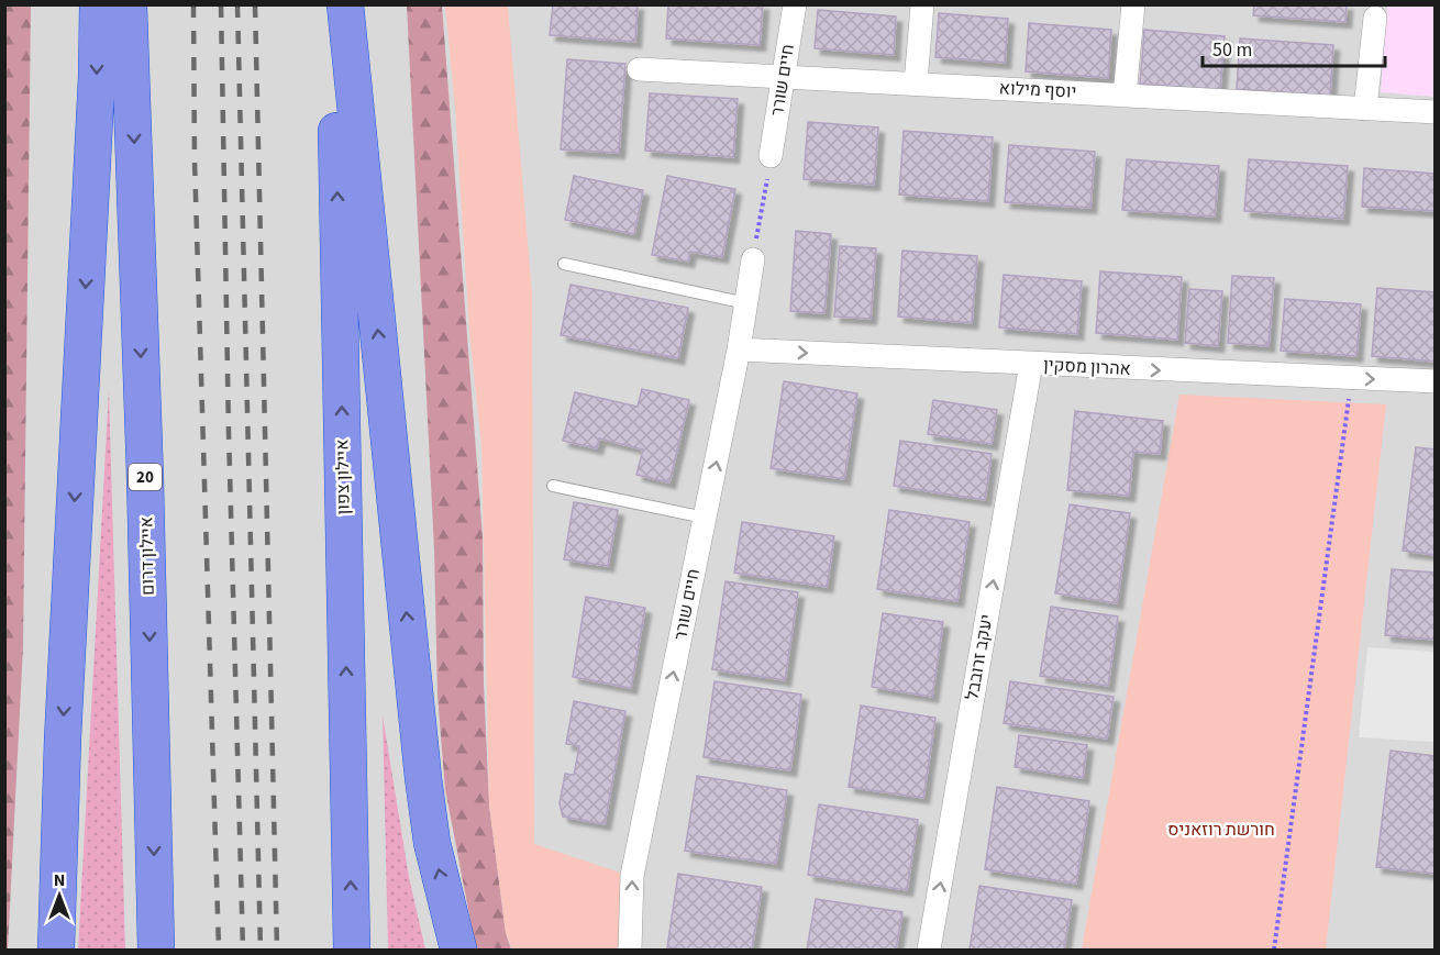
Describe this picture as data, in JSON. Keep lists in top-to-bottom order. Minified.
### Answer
{"streets":{"highway":["20","איילון צפון","איילון דרום"],"street":["חיים שורר","יוסף מילוא","אהרון מסקין","יעקב זרובבל"]},"crossings":[["חיים שורר","יוסף מילוא"],["חיים שורר","אהרון מסקין"],["אהרון מסקין","יעקב זרובבל"]],"one_way":["חיים שורר","אהרון מסקין","יעקב זרובבל"],"parks":["חורשת רוזאניס"],"scale_bar":"50 m","north":"top"}
